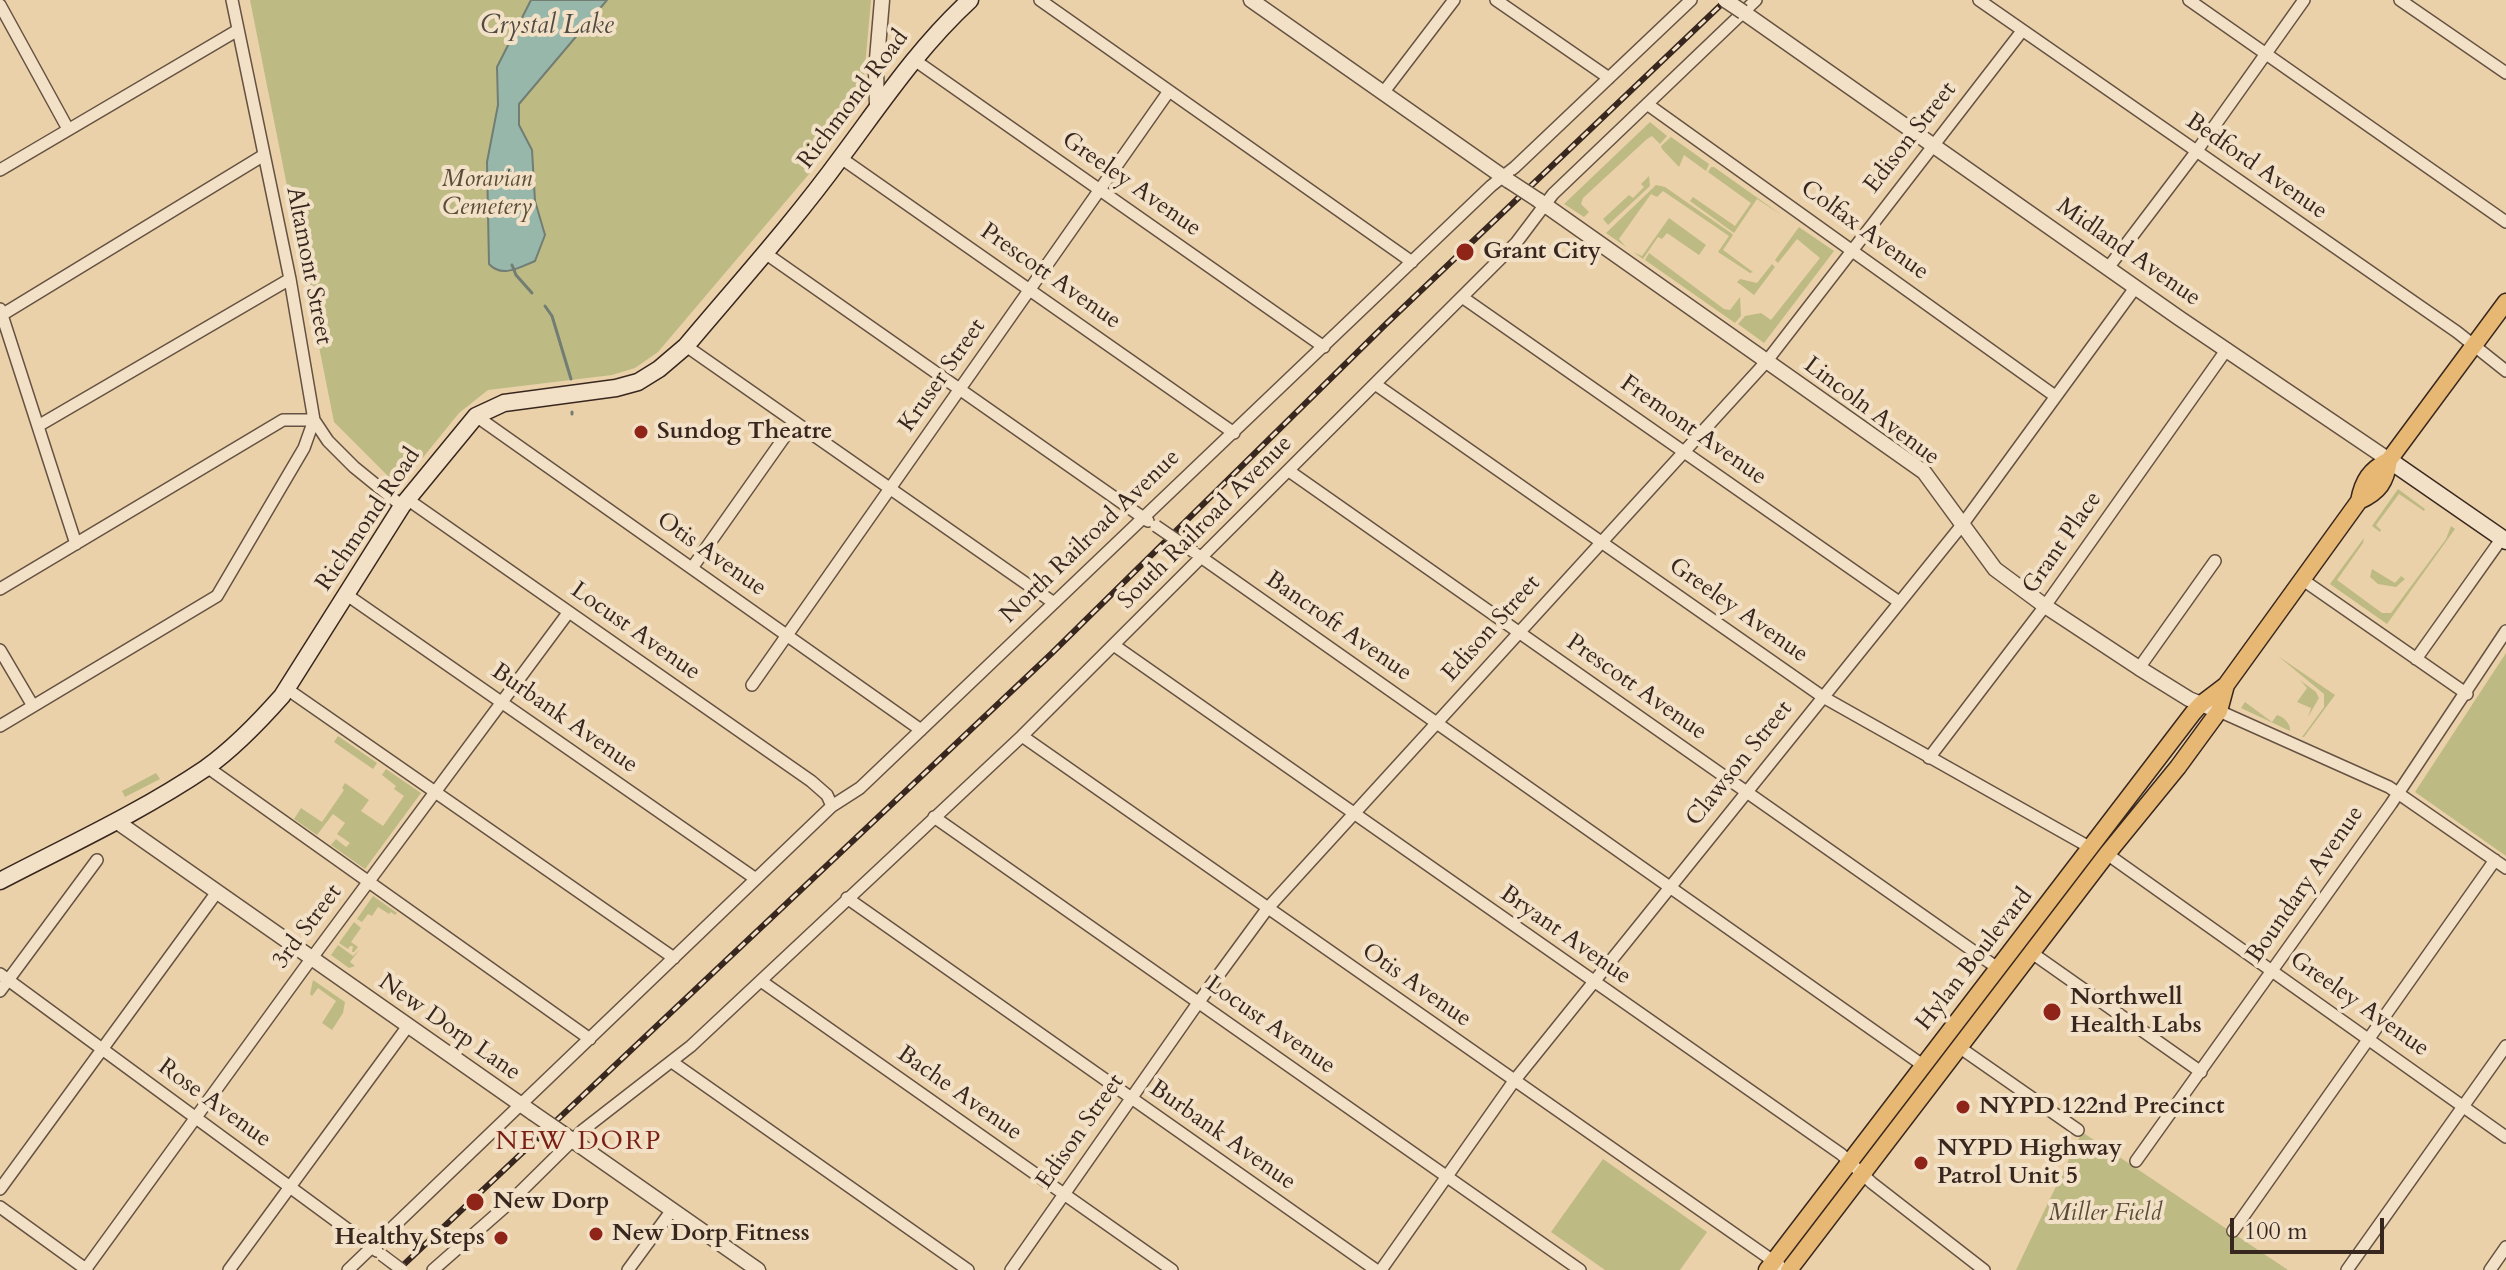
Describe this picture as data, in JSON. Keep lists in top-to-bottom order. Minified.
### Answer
{"streets":{"main road":["Richmond Road","Midland Avenue","Hylan Boulevard"],"street":["Edison Street","Bedford Avenue","Greeley Avenue","Colfax Avenue","Altamont Street","Prescott Avenue","Kruser Street","Lincoln Avenue","Fremont Avenue","South Railroad Avenue","North Railroad Avenue","Grant Place","Otis Avenue","Bancroft Avenue","Locust Avenue","Burbank Avenue","Clawson Street","Boundary Avenue","3rd Street","Bryant Avenue","New Dorp Lane","Bache Avenue","Rose Avenue"]},"crossings":[["Richmond Road","Greeley Avenue"],["Richmond Road","Altamont Street"],["Richmond Road","Prescott Avenue"],["Richmond Road","Otis Avenue"],["Richmond Road","Bancroft Avenue"],["Richmond Road","Locust Avenue"],["Richmond Road","Burbank Avenue"],["Richmond Road","New Dorp Lane"],["Edison Street","Bedford Avenue"],["Edison Street","Greeley Avenue"],["Edison Street","Colfax Avenue"],["Edison Street","Midland Avenue"],["Edison Street","Prescott Avenue"],["Edison Street","Lincoln Avenue"],["Edison Street","Fremont Avenue"],["Edison Street","Otis Avenue"],["Edison Street","Bancroft Avenue"],["Edison Street","Locust Avenue"],["Edison Street","Burbank Avenue"],["Edison Street","Bryant Avenue"],["Edison Street","Bache Avenue"],["Bedford Avenue","Hylan Boulevard"],["Greeley Avenue","Kruser Street"],["Greeley Avenue","South Railroad Avenue"],["Greeley Avenue","North Railroad Avenue"],["Greeley Avenue","Grant Place"],["Greeley Avenue","Clawson Street"],["Greeley Avenue","Boundary Avenue"],["Greeley Avenue","Hylan Boulevard"],["Colfax Avenue","South Railroad Avenue"],["Colfax Avenue","Clawson Street"],["Midland Avenue","South Railroad Avenue"],["Midland Avenue","Grant Place"],["Midland Avenue","Clawson Street"],["Midland Avenue","Hylan Boulevard"],["Altamont Street","Locust Avenue"],["Prescott Avenue","Kruser Street"],["Prescott Avenue","South Railroad Avenue"],["Prescott Avenue","North Railroad Avenue"],["Prescott Avenue","Clawson Street"],["Prescott Avenue","Hylan Boulevard"],["Kruser Street","Otis Avenue"],["Kruser Street","Bancroft Avenue"],["Lincoln Avenue","South Railroad Avenue"],["Lincoln Avenue","North Railroad Avenue"],["Lincoln Avenue","Grant Place"],["Lincoln Avenue","Clawson Street"],["Lincoln Avenue","Boundary Avenue"],["Lincoln Avenue","Hylan Boulevard"],["Fremont Avenue","South Railroad Avenue"],["Fremont Avenue","Clawson Street"],["South Railroad Avenue","Otis Avenue"],["South Railroad Avenue","Bancroft Avenue"],["South Railroad Avenue","Locust Avenue"],["South Railroad Avenue","Burbank Avenue"],["South Railroad Avenue","Bryant Avenue"],["South Railroad Avenue","New Dorp Lane"],["South Railroad Avenue","Bache Avenue"],["North Railroad Avenue","Otis Avenue"],["North Railroad Avenue","Bancroft Avenue"],["North Railroad Avenue","Locust Avenue"],["North Railroad Avenue","Burbank Avenue"],["North Railroad Avenue","New Dorp Lane"],["North Railroad Avenue","Rose Avenue"],["Otis Avenue","Clawson Street"],["Otis Avenue","Hylan Boulevard"],["Bancroft Avenue","Clawson Street"],["Bancroft Avenue","Hylan Boulevard"],["Locust Avenue","Clawson Street"],["Locust Avenue","3rd Street"],["Burbank Avenue","Clawson Street"],["Burbank Avenue","3rd Street"],["Clawson Street","Bryant Avenue"],["3rd Street","New Dorp Lane"],["3rd Street","Rose Avenue"],["Bryant Avenue","Hylan Boulevard"]],"districts":["NEW DORP"],"water":["Crystal Lake"],"parks":["Moravian Cemetery","Miller Field"],"places":["Grant City","Sundog Theatre","Northwell Health Labs","NYPD 122nd Precinct","NYPD Highway Patrol Unit 5","New Dorp","New Dorp Fitness","Healthy Steps"],"scale_bar":"100 m"}
